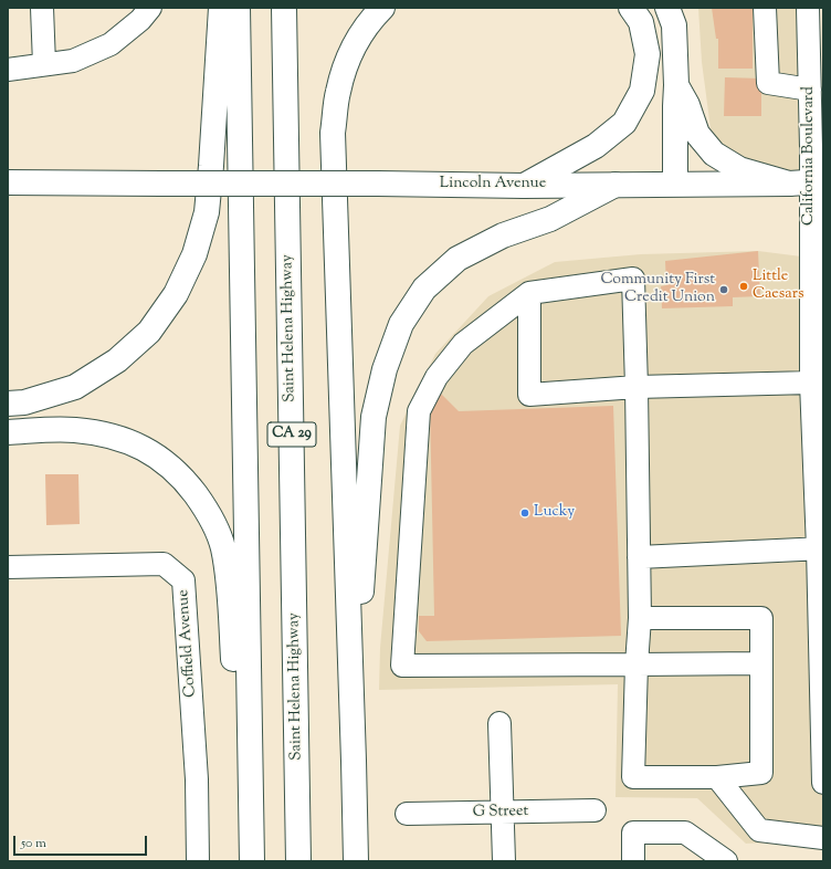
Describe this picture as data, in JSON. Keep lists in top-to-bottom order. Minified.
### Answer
{"streets":{"main road":["Lincoln Avenue","Saint Helena Highway","CA 29"],"street":["California Boulevard","Coffield Avenue","G Street"]},"crossings":[["California Boulevard","Lincoln Avenue"]],"places":["Little Caesars","Community First Credit Union","Lucky"],"scale_bar":"50 m"}
